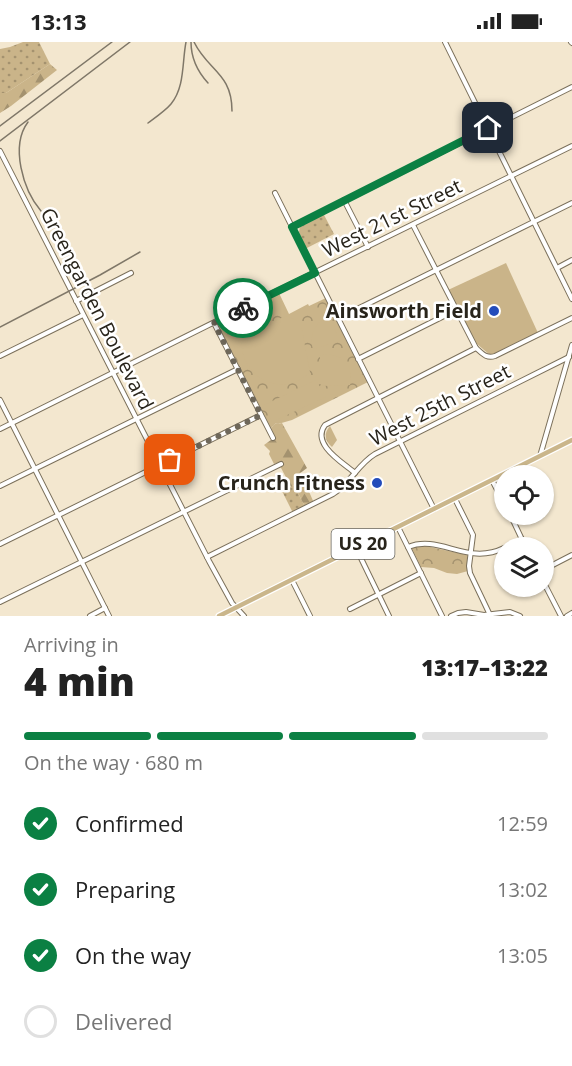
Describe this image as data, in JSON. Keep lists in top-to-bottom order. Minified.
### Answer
{"streets":{"main road":["US 20"],"street":["West 21st Street","Greengarden Boulevard","West 25th Street"]},"crossings":[["West 21st Street","Greengarden Boulevard"],["Greengarden Boulevard","West 25th Street"],["Greengarden Boulevard","US 20"]],"places":["Ainsworth Field","Crunch Fitness"],"page":{"status":"13:13","heading":["4 min","Arriving in","13:17–13:22"],"bar":"On the way · 680 m","list":[["Confirmed","12:59"],["Preparing","13:02"],["On the way","13:05"],"Delivered"]}}
